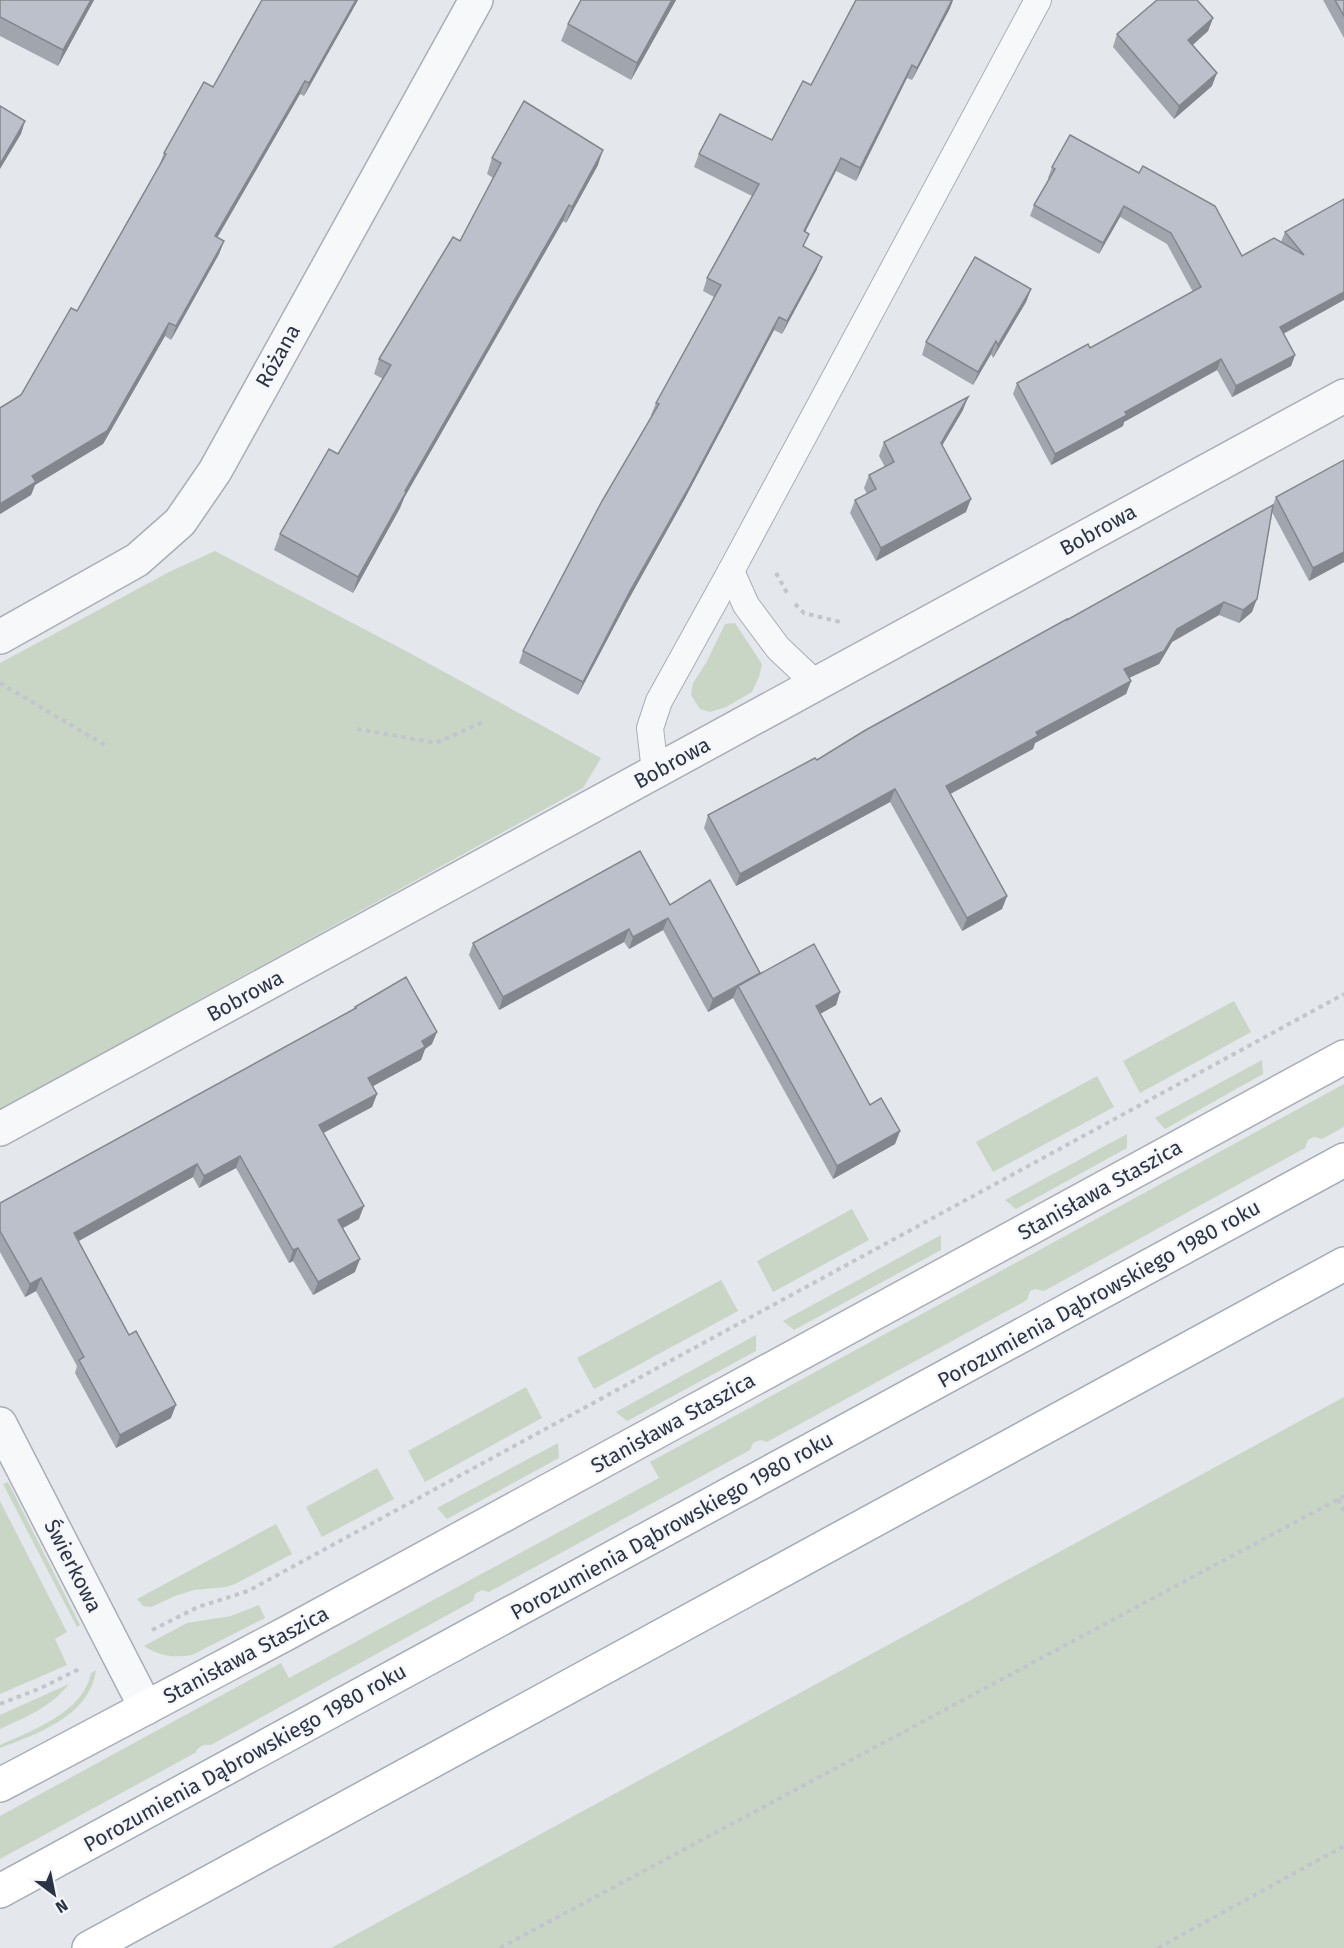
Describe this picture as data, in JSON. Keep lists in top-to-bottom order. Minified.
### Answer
{"streets":{"main road":["Stanisława Staszica","Porozumienia Dąbrowskiego 1980 roku"],"street":["Różana","Bobrowa","Świerkowa"]},"crossings":[["Stanisława Staszica","Świerkowa"]],"north":"bottom right"}
